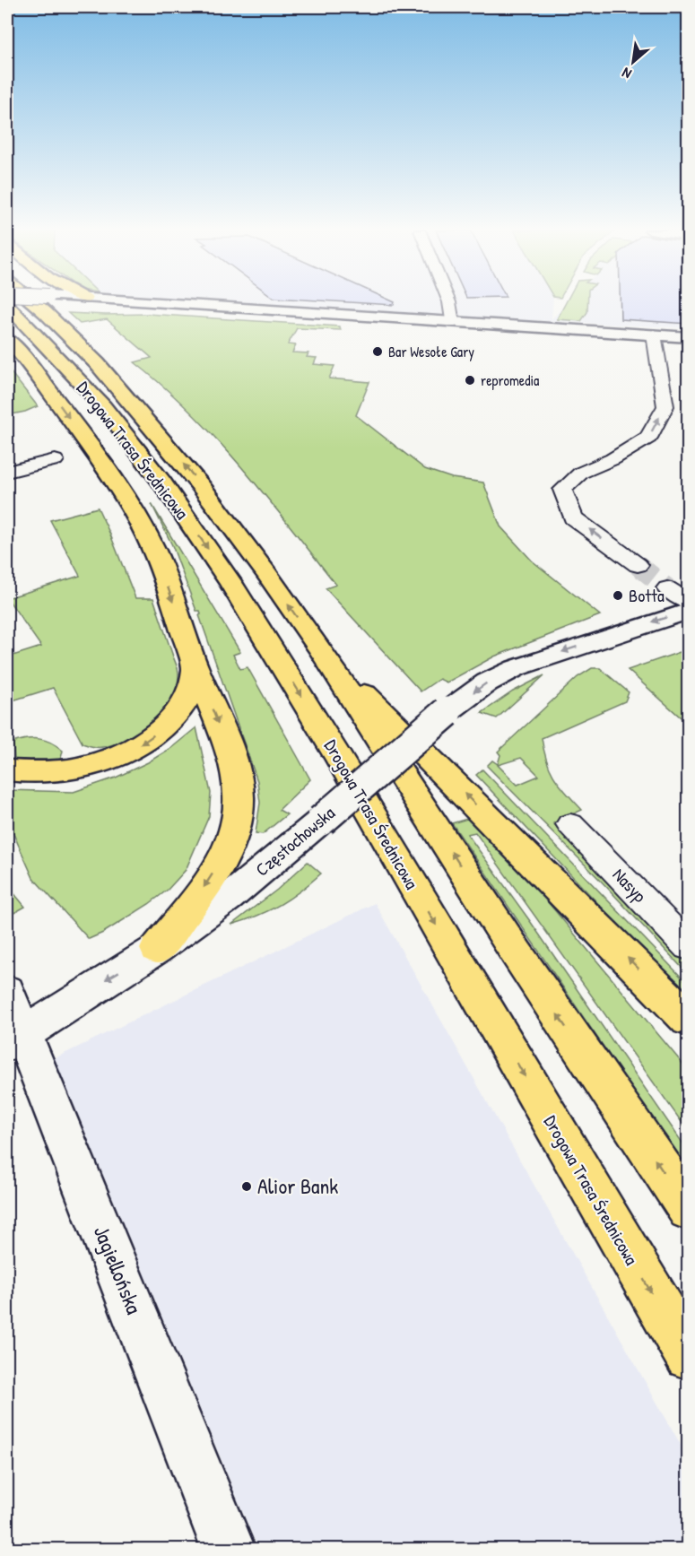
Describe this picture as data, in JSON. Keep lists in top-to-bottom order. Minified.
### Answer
{"streets":{"main road":["Drogowa Trasa Średnicowa"],"street":["Częstochowska","Nasyp","Jagiellońska"]},"crossings":[["Częstochowska","Jagiellońska"]],"one_way":["Częstochowska"],"places":["Bar Wesołe Gary","repromedia","Botta","Alior Bank"],"north":"bottom left"}
